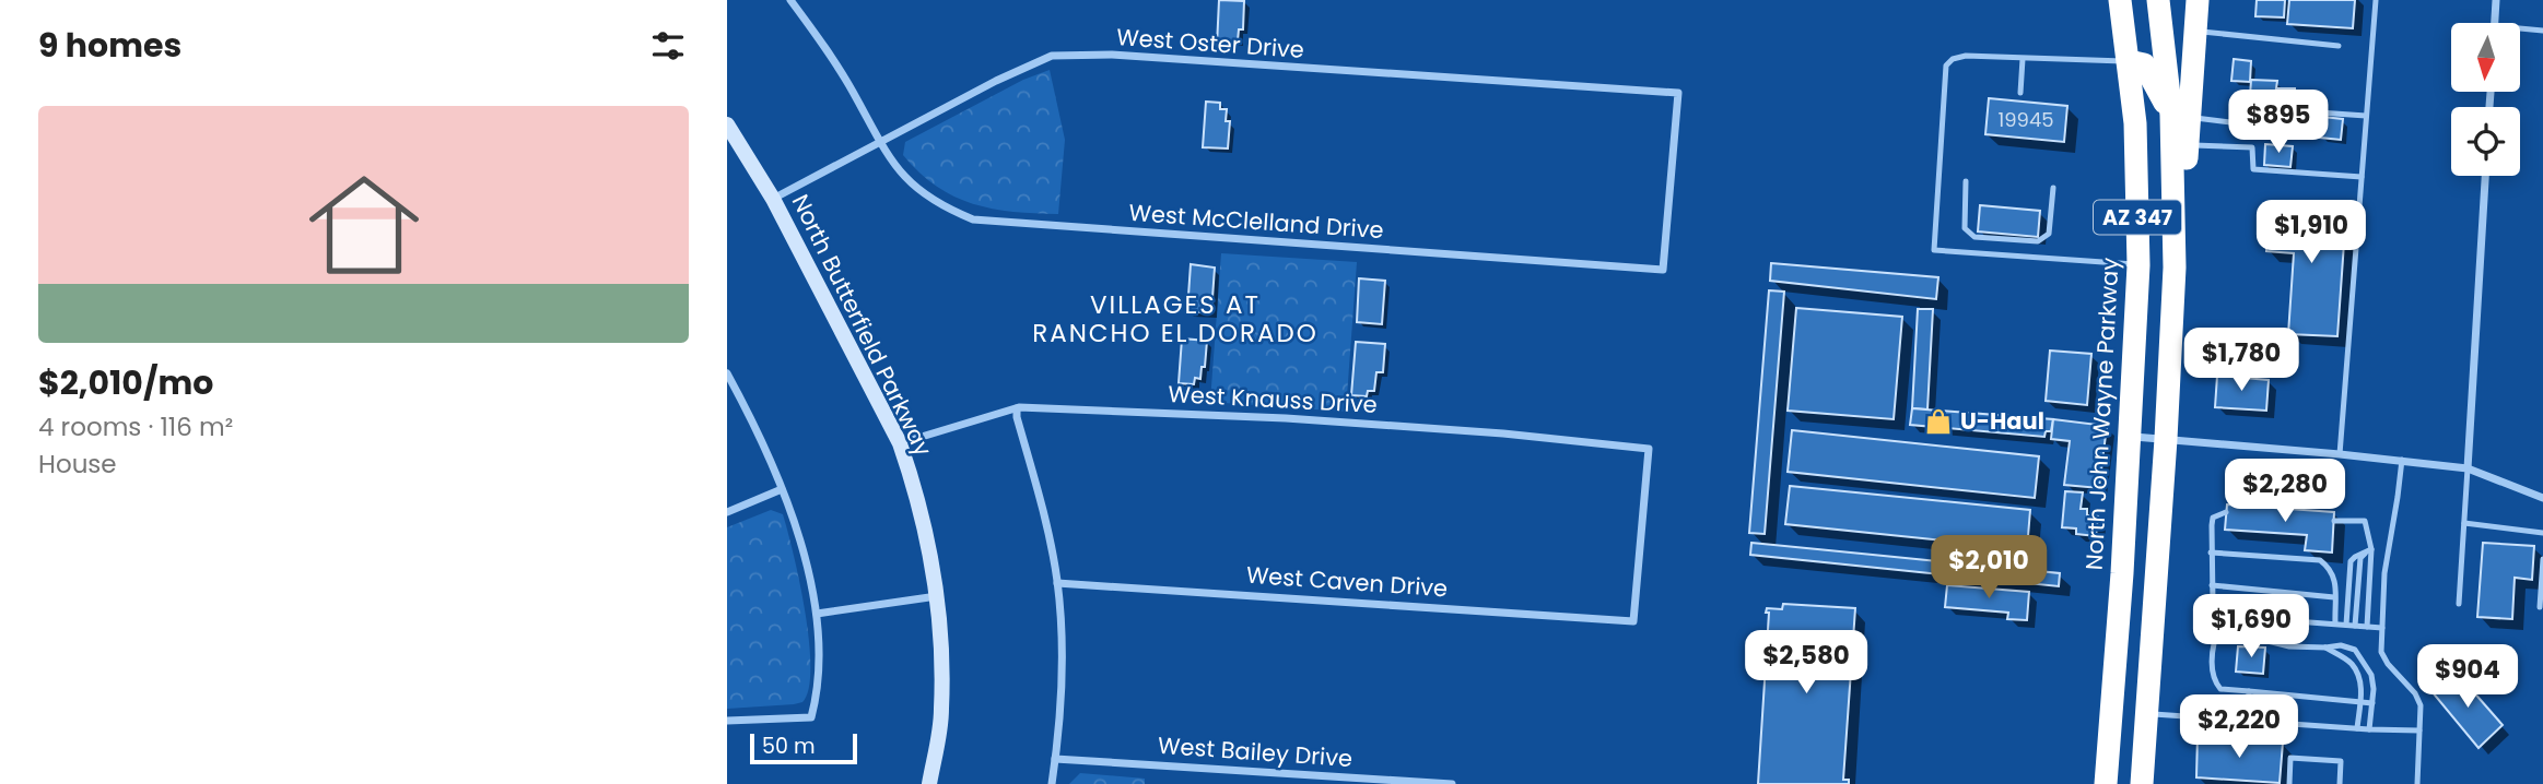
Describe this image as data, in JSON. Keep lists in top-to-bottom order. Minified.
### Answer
{"streets":{"highway":["AZ 347","North John Wayne Parkway"],"street":["West Oster Drive","West McClelland Drive","North Butterfield Parkway","West Knauss Drive","West Caven Drive","West Bailey Drive"]},"crossings":[["West Oster Drive","West McClelland Drive"],["West Oster Drive","North Butterfield Parkway"],["North Butterfield Parkway","West Knauss Drive"],["West Knauss Drive","West Caven Drive"]],"districts":["VILLAGES AT RANCHO EL DORADO"],"places":{"shop":["U-Haul"]},"house_numbers":["19945"],"scale_bar":"50 m","north":"bottom","page":{"heading":"9 homes","price":["$895","$1,910","$1,780","$2,280","$2,010","$1,690","$2,580","$904","$2,220"],"list":[{"name":"$2,010/mo","note":"4 rooms · 116 m² · House"}],"scale":"50 m"}}
